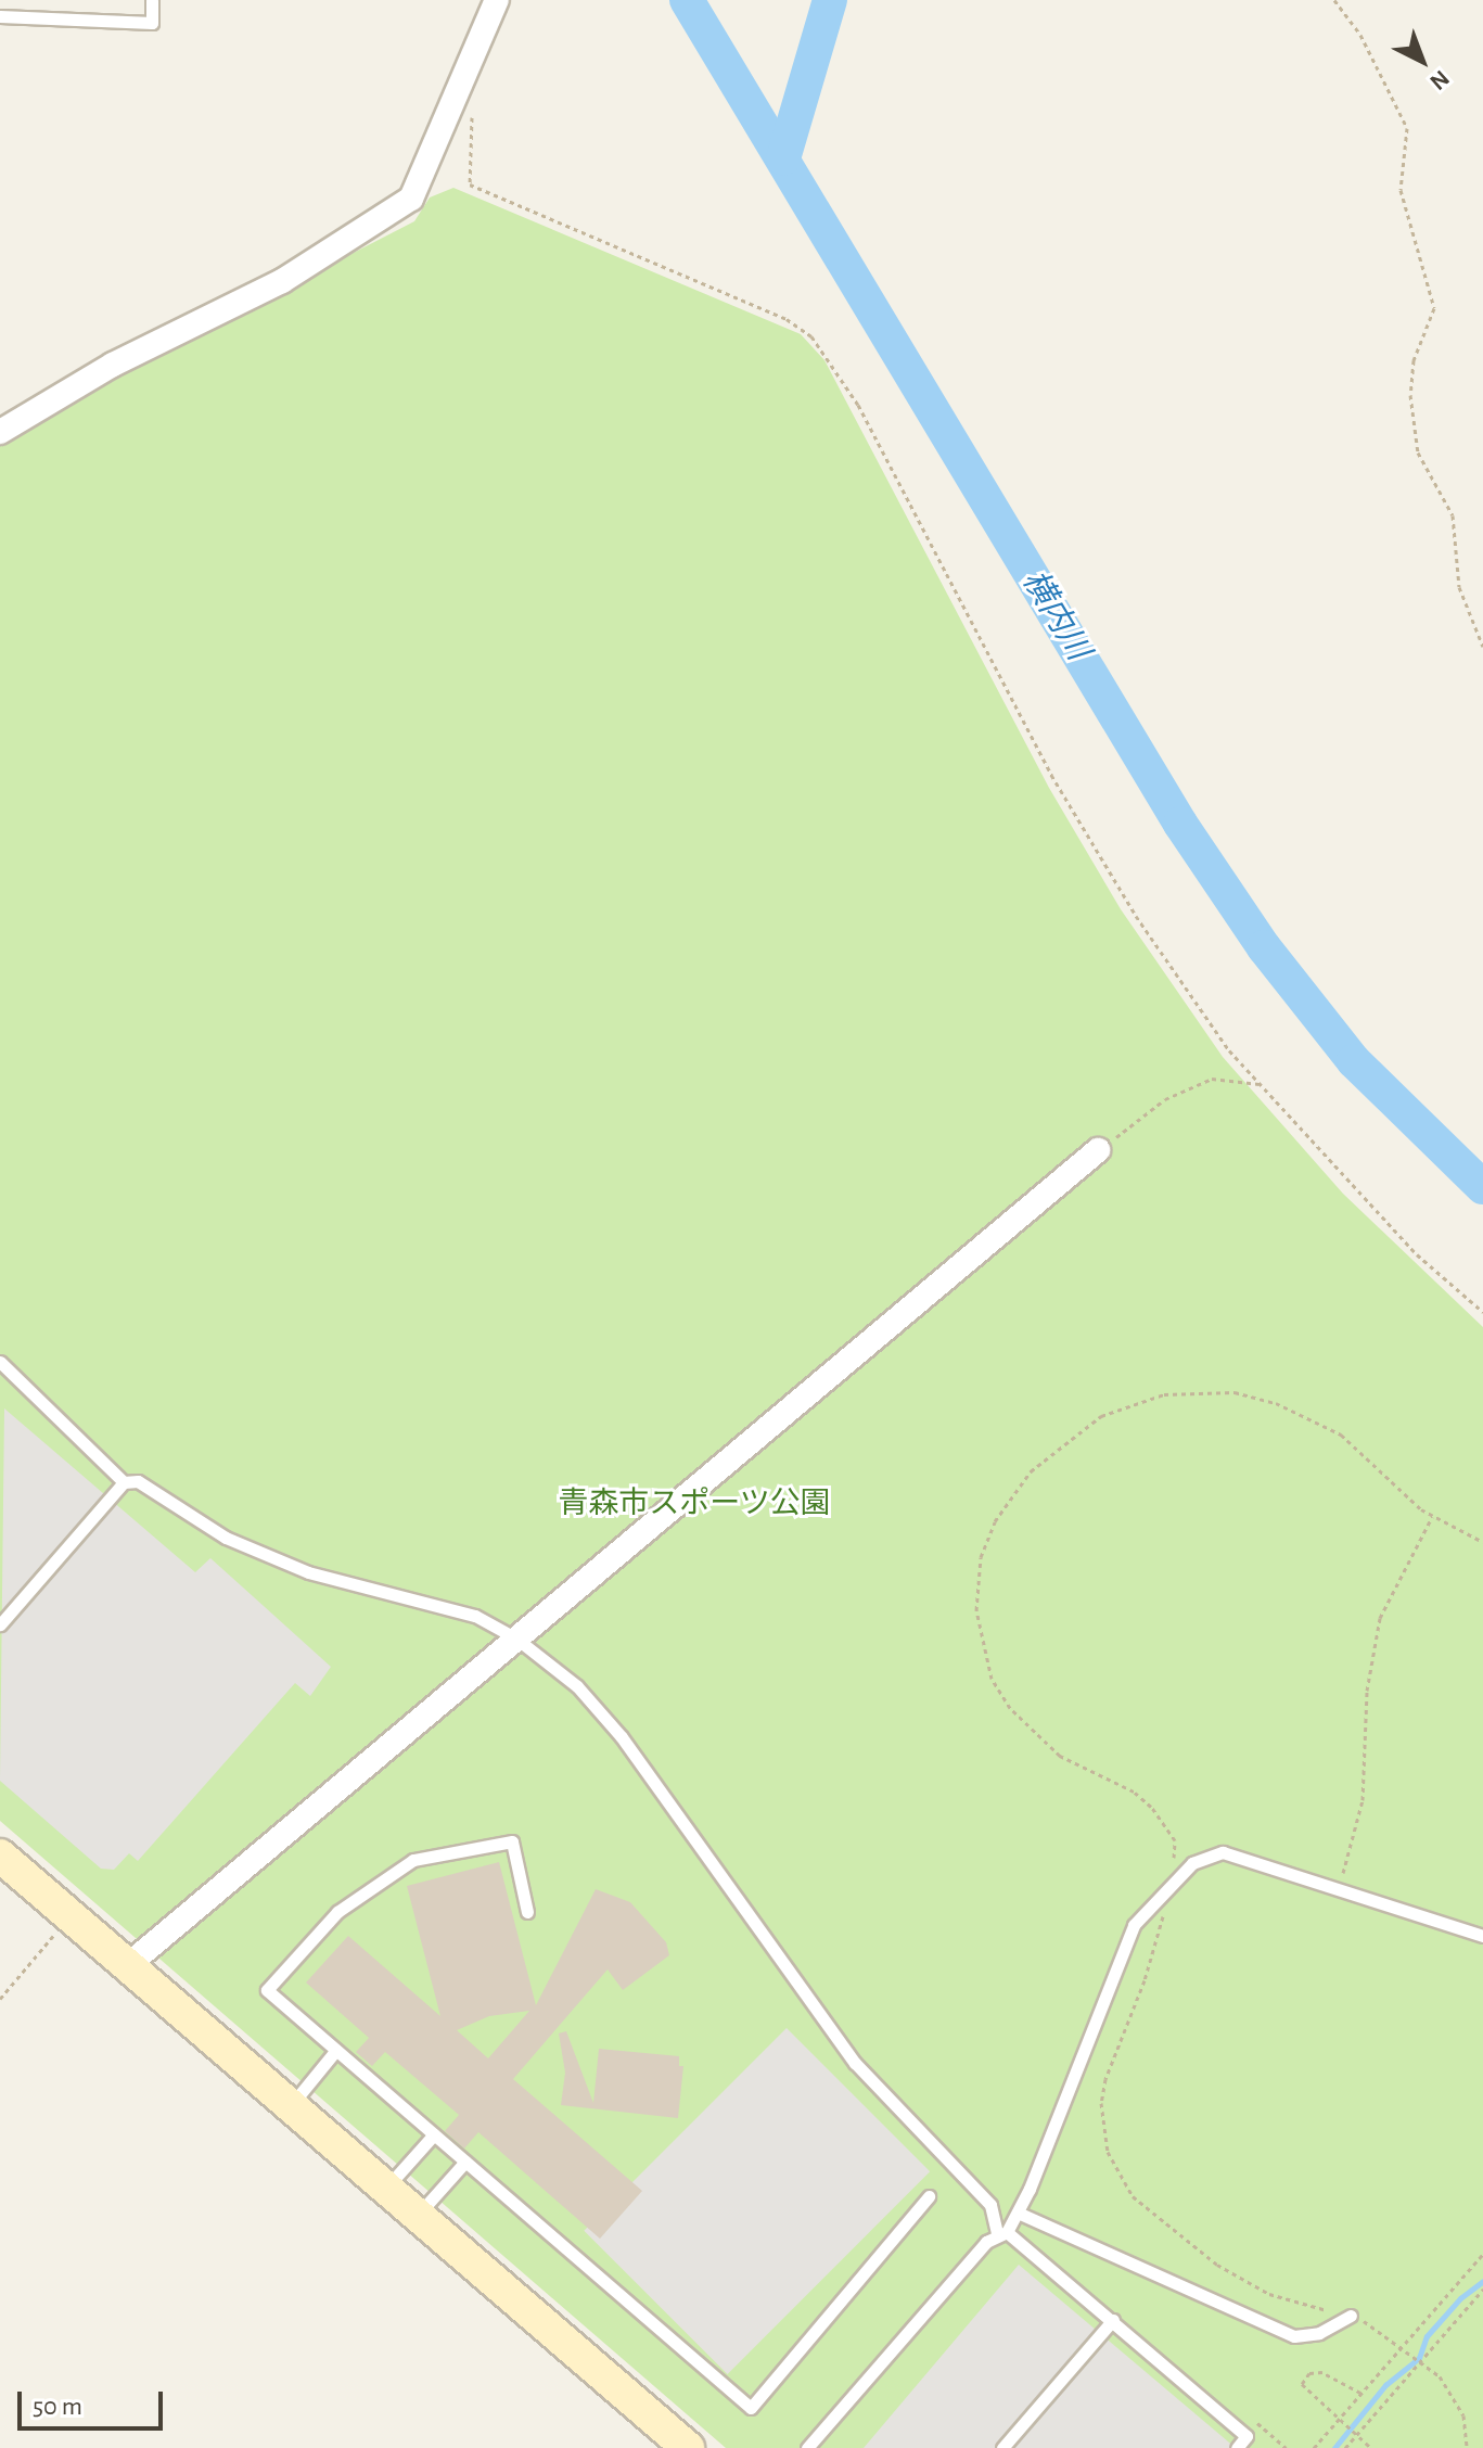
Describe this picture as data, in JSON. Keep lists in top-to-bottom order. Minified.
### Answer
{"water":["横内川"],"parks":["青森市スポーツ公園"],"scale_bar":"50 m","north":"bottom right"}
